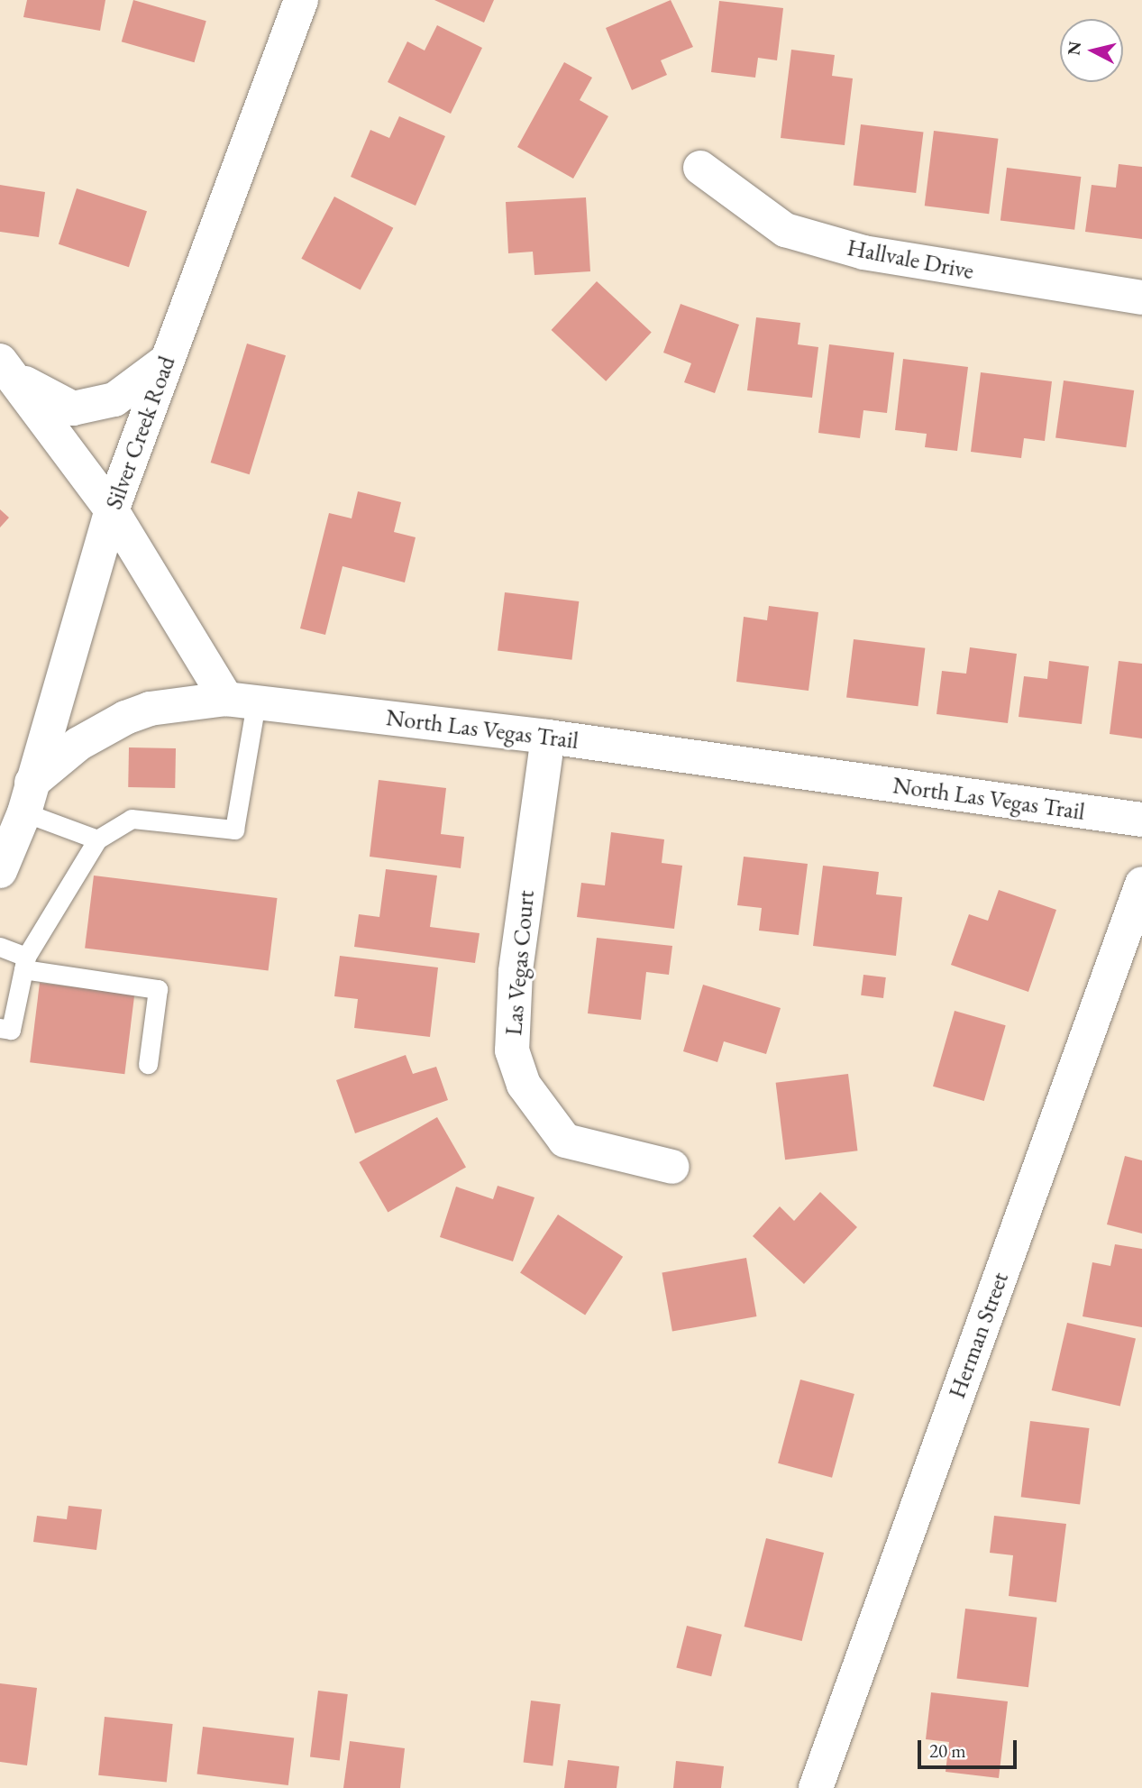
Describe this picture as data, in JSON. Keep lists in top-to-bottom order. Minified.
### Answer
{"streets":{"street":["Hallvale Drive","Silver Creek Road","North Las Vegas Trail","Las Vegas Court","Herman Street"]},"crossings":[["Silver Creek Road","North Las Vegas Trail"],["North Las Vegas Trail","Las Vegas Court"]],"scale_bar":"20 m","north":"left"}
